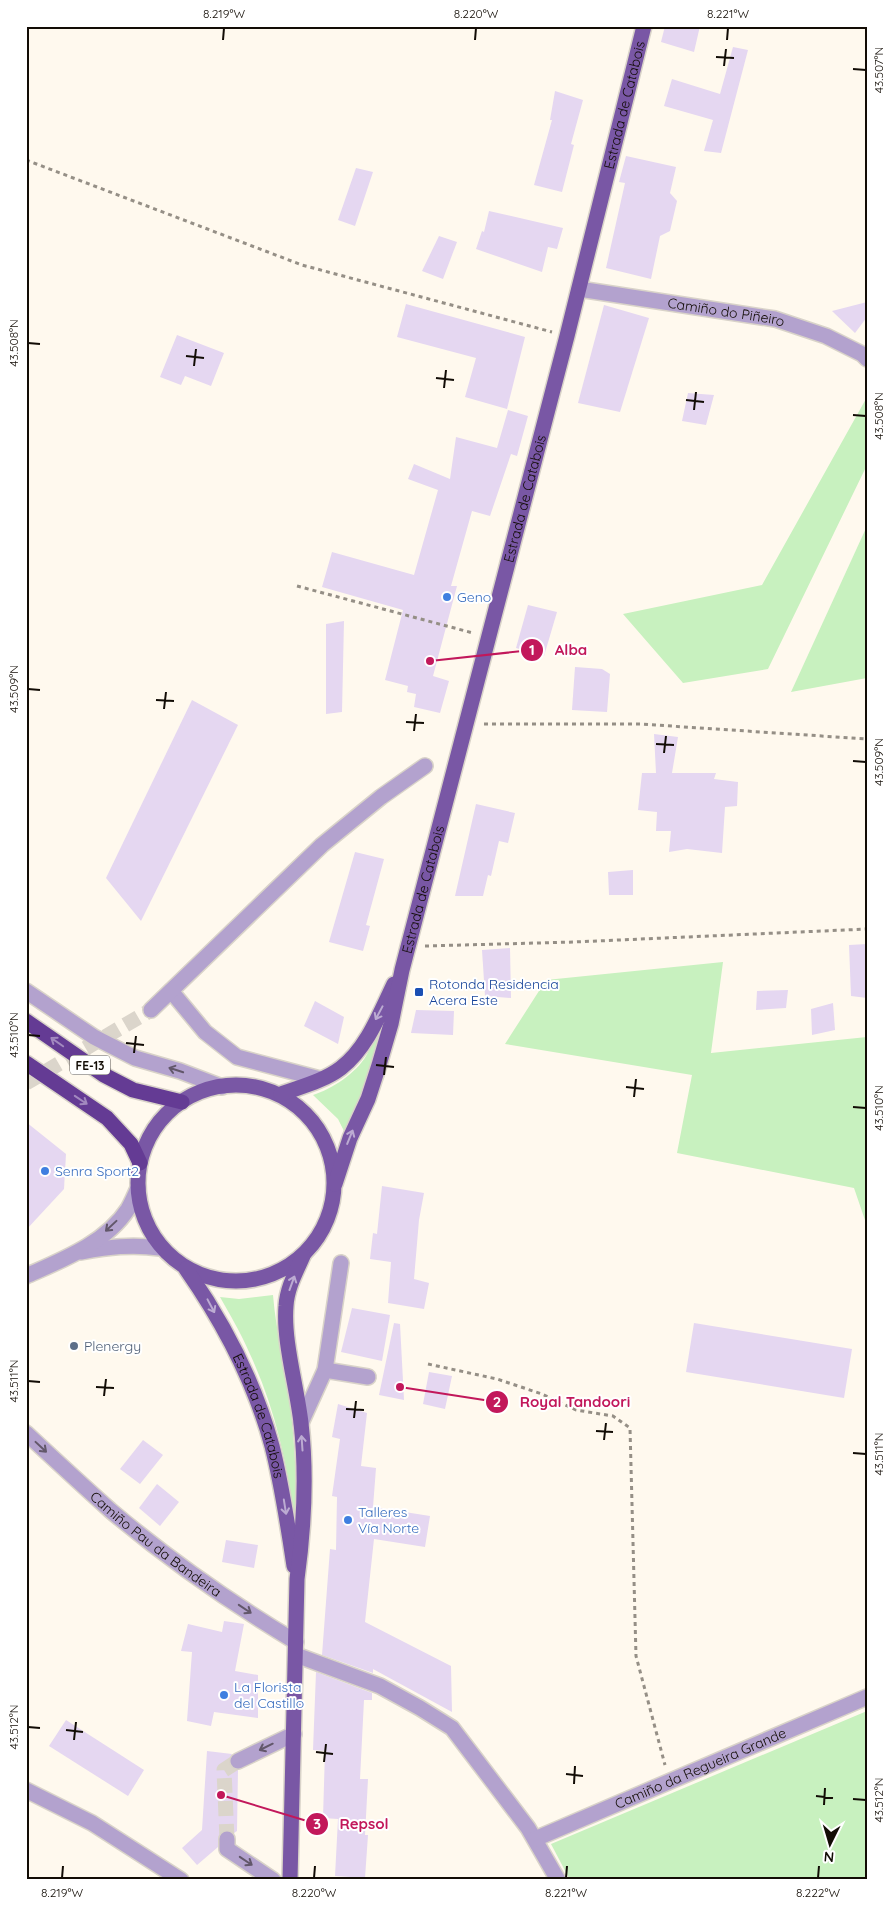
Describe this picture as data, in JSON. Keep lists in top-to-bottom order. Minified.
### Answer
{"streets":{"highway":["FE-13"],"main road":["Estrada de Catabois"],"street":["Camiño do Piñeiro","Camiño Pau da Bandeira","Camiño da Regueira Grande"]},"crossings":[["Estrada de Catabois","Camiño do Piñeiro"],["Estrada de Catabois","FE-13"],["Estrada de Catabois","Camiño Pau da Bandeira"],["Camiño Pau da Bandeira","Camiño da Regueira Grande"]],"one_way":["Camiño Pau da Bandeira"],"places":{"other":["Geno","Alba","Senra Sport2","Plenergy","Royal Tandoori","Talleres Vía Norte","La Florista del Castillo","Repsol"],"transit":["Rotonda Residencia Acera Este"]},"north":"bottom","coordinates":["8.219°W","8.220°W","8.221°W","43.507°N","43.508°N","43.509°N","43.510°N","43.511°N","43.512°N","8.222°W"]}
